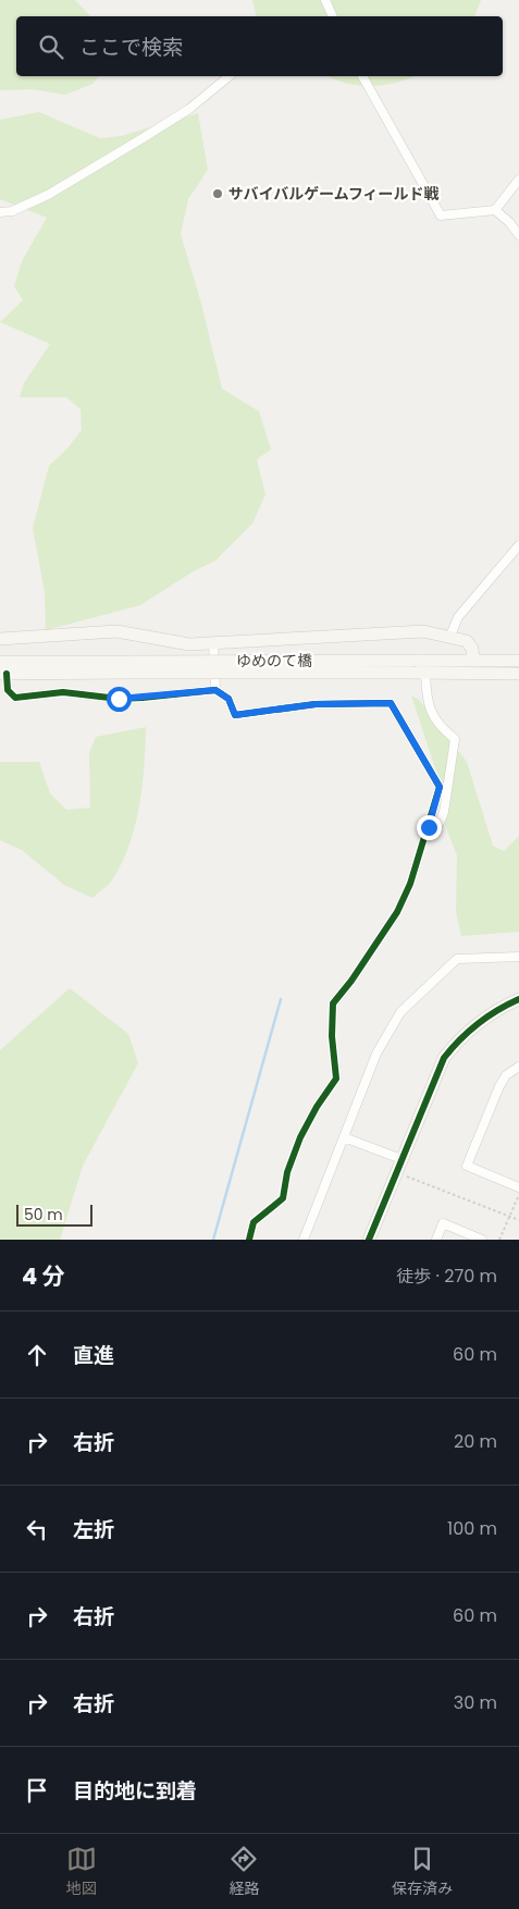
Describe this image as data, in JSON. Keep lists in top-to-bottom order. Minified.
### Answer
{"streets":{"street":["ゆめのて橋"]},"places":["サバイバルゲームフィールド戦"],"scale_bar":"50 m","page":{"search":"ここで検索","scale":"50 m","heading":["4 分","徒歩 · 270 m"],"list":[["直進","60 m"],["右折","20 m"],["左折","100 m"],["右折","60 m"],["右折","30 m"],"目的地に到着"],"nav":["地図","経路","保存済み"]}}
